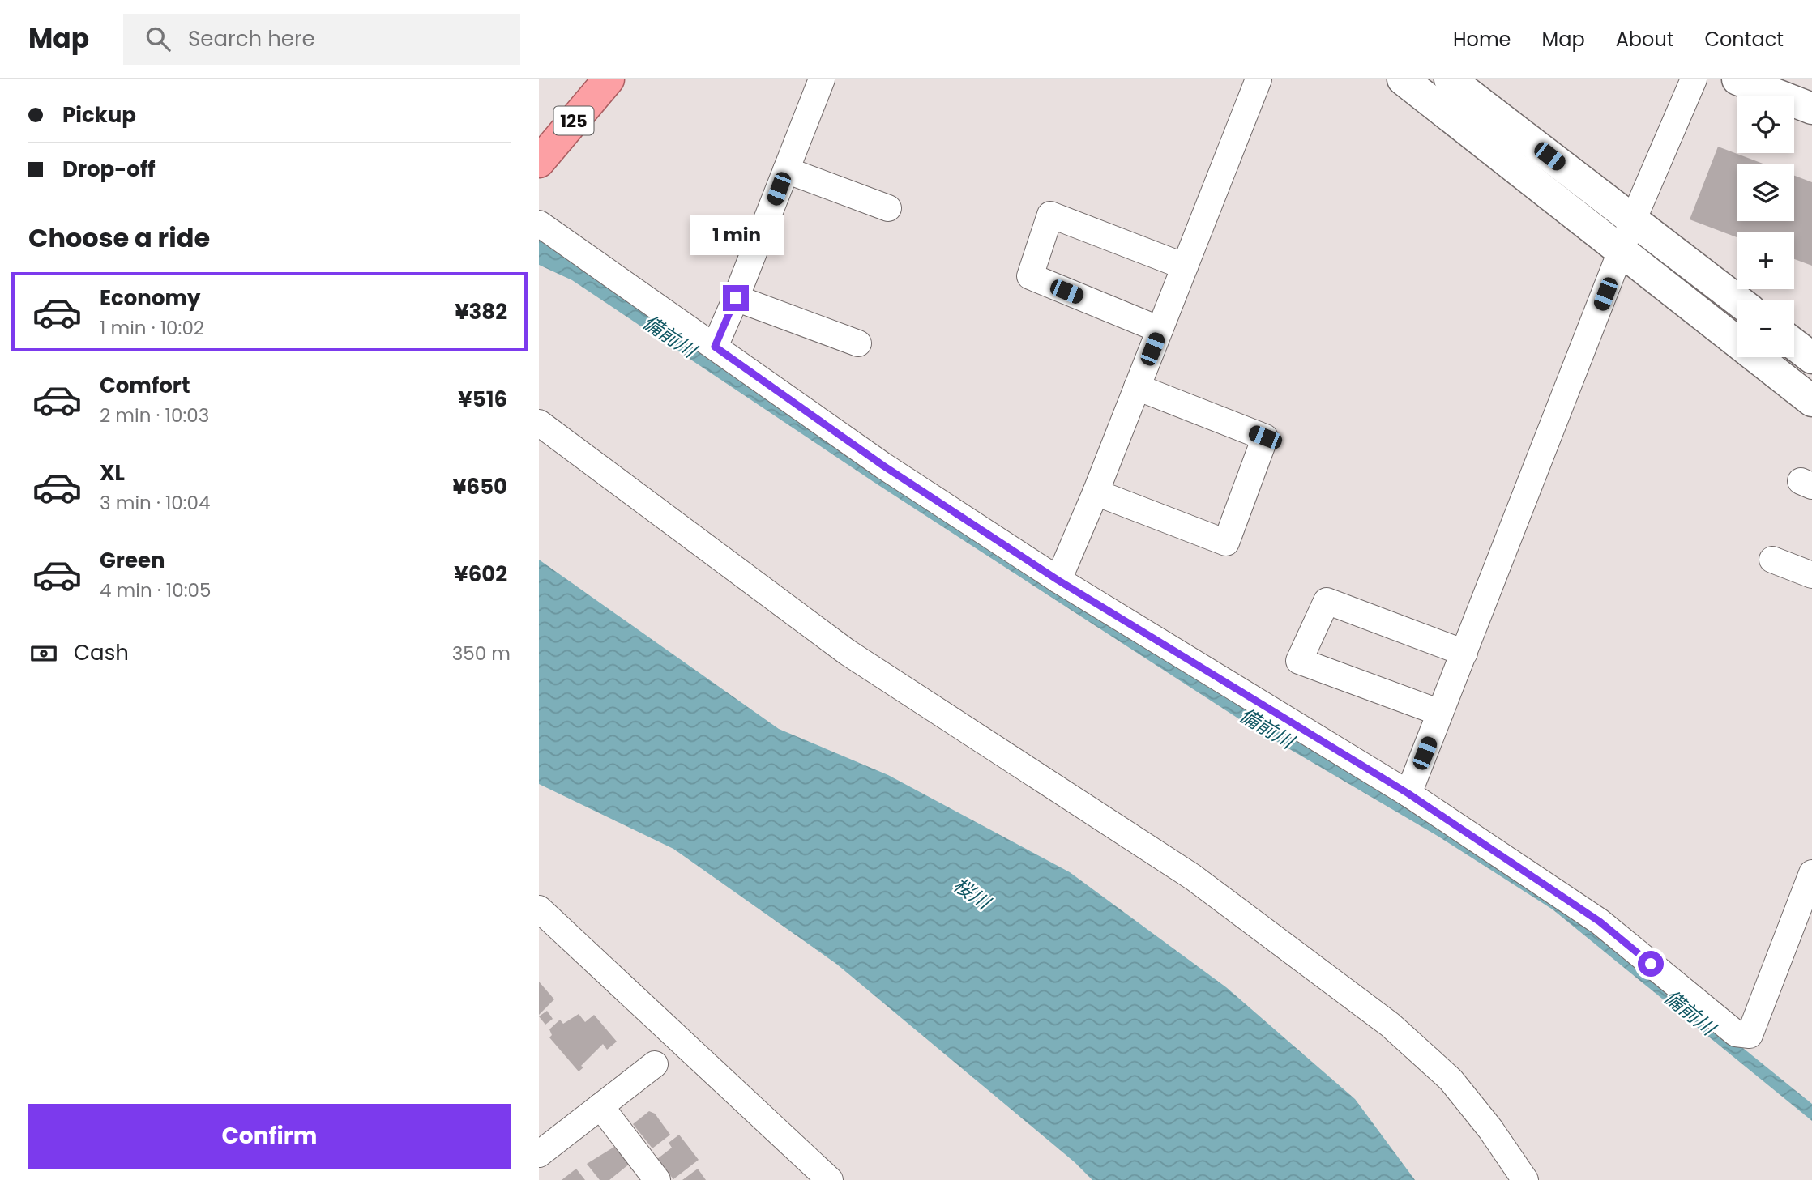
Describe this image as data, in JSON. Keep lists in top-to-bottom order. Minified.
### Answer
{"streets":{"highway":["125"]},"water":["備前川","桜川"],"page":{"header":"Map","search":"Search here","nav":["Home","Map","About","Contact"],"banner":["Pickup","Drop-off"],"map_buttons":["+","−"],"heading":"Choose a ride","bubble":"1 min","list":[{"name":"Economy","note":"1 min · 10:02","value":"¥382"},{"name":"Comfort","note":"2 min · 10:03","value":"¥516"},{"name":"XL","note":"3 min · 10:04","value":"¥650"},{"name":"Green","note":"4 min · 10:05","value":"¥602"}],"pay":["Cash","350 m"],"buttons":"Confirm"}}
